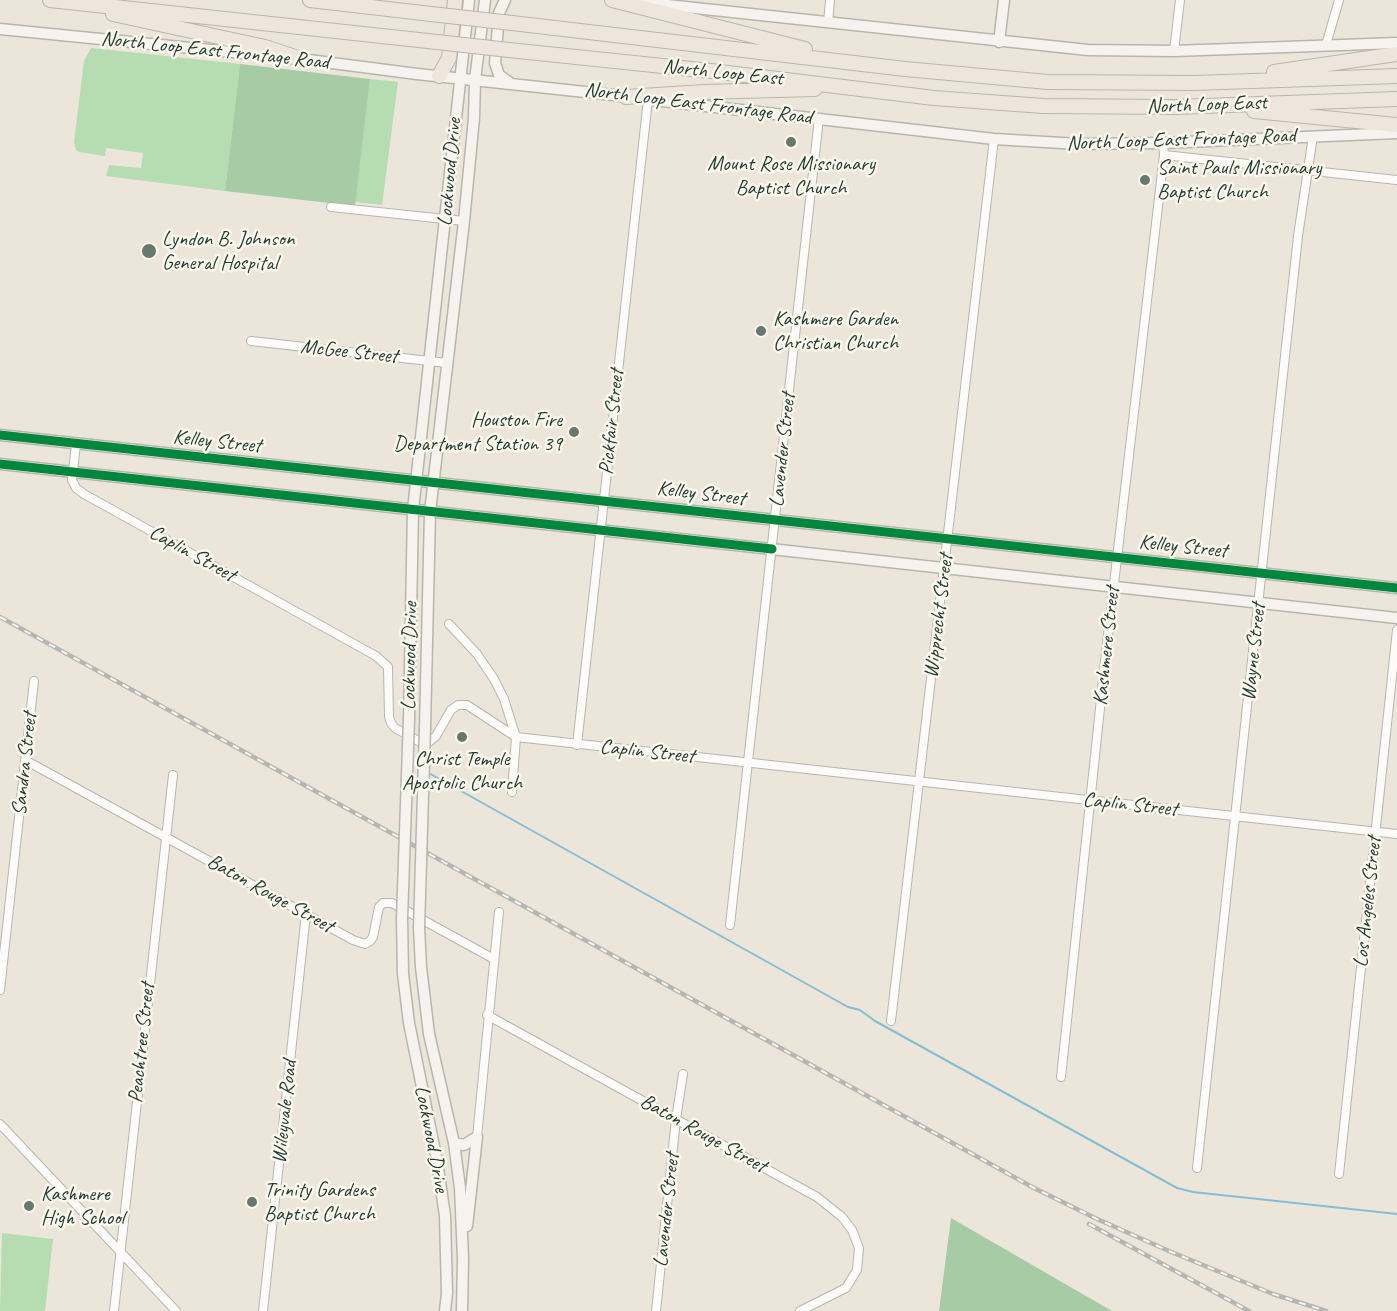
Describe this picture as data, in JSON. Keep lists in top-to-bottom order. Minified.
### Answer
{"streets":{"highway":["North Loop East"],"main road":["North Loop East Frontage Road","Lockwood Drive","Kelley Street"],"street":["McGee Street","Pickfair Street","Lavender Street","Caplin Street","Wipprecht Street","Kashmere Street","Wayne Street","Sandra Street","Baton Rouge Street","Los Angeles Street","Peachtree Street","Wileyvale Road"]},"crossings":[["North Loop East Frontage Road","Lockwood Drive"],["North Loop East Frontage Road","Pickfair Street"],["North Loop East Frontage Road","Lavender Street"],["North Loop East Frontage Road","Wipprecht Street"],["North Loop East Frontage Road","Kashmere Street"],["North Loop East Frontage Road","Wayne Street"],["Lockwood Drive","McGee Street"],["Lockwood Drive","Kelley Street"],["Lockwood Drive","Caplin Street"],["Pickfair Street","Kelley Street"],["Pickfair Street","Caplin Street"],["Kelley Street","Lavender Street"],["Kelley Street","Wipprecht Street"],["Kelley Street","Kashmere Street"],["Kelley Street","Wayne Street"],["Lavender Street","Caplin Street"],["Lavender Street","Baton Rouge Street"],["Caplin Street","Wipprecht Street"],["Caplin Street","Kashmere Street"],["Caplin Street","Wayne Street"],["Caplin Street","Los Angeles Street"],["Sandra Street","Baton Rouge Street"],["Baton Rouge Street","Peachtree Street"],["Baton Rouge Street","Wileyvale Road"]],"places":["Mount Rose Missionary Baptist Church","Saint Pauls Missionary Baptist Church","Lyndon B. Johnson General Hospital","Kashmere Garden Christian Church","Houston Fire Department Station 39","Christ Temple Apostolic Church","Trinity Gardens Baptist Church","Kashmere High School"]}
